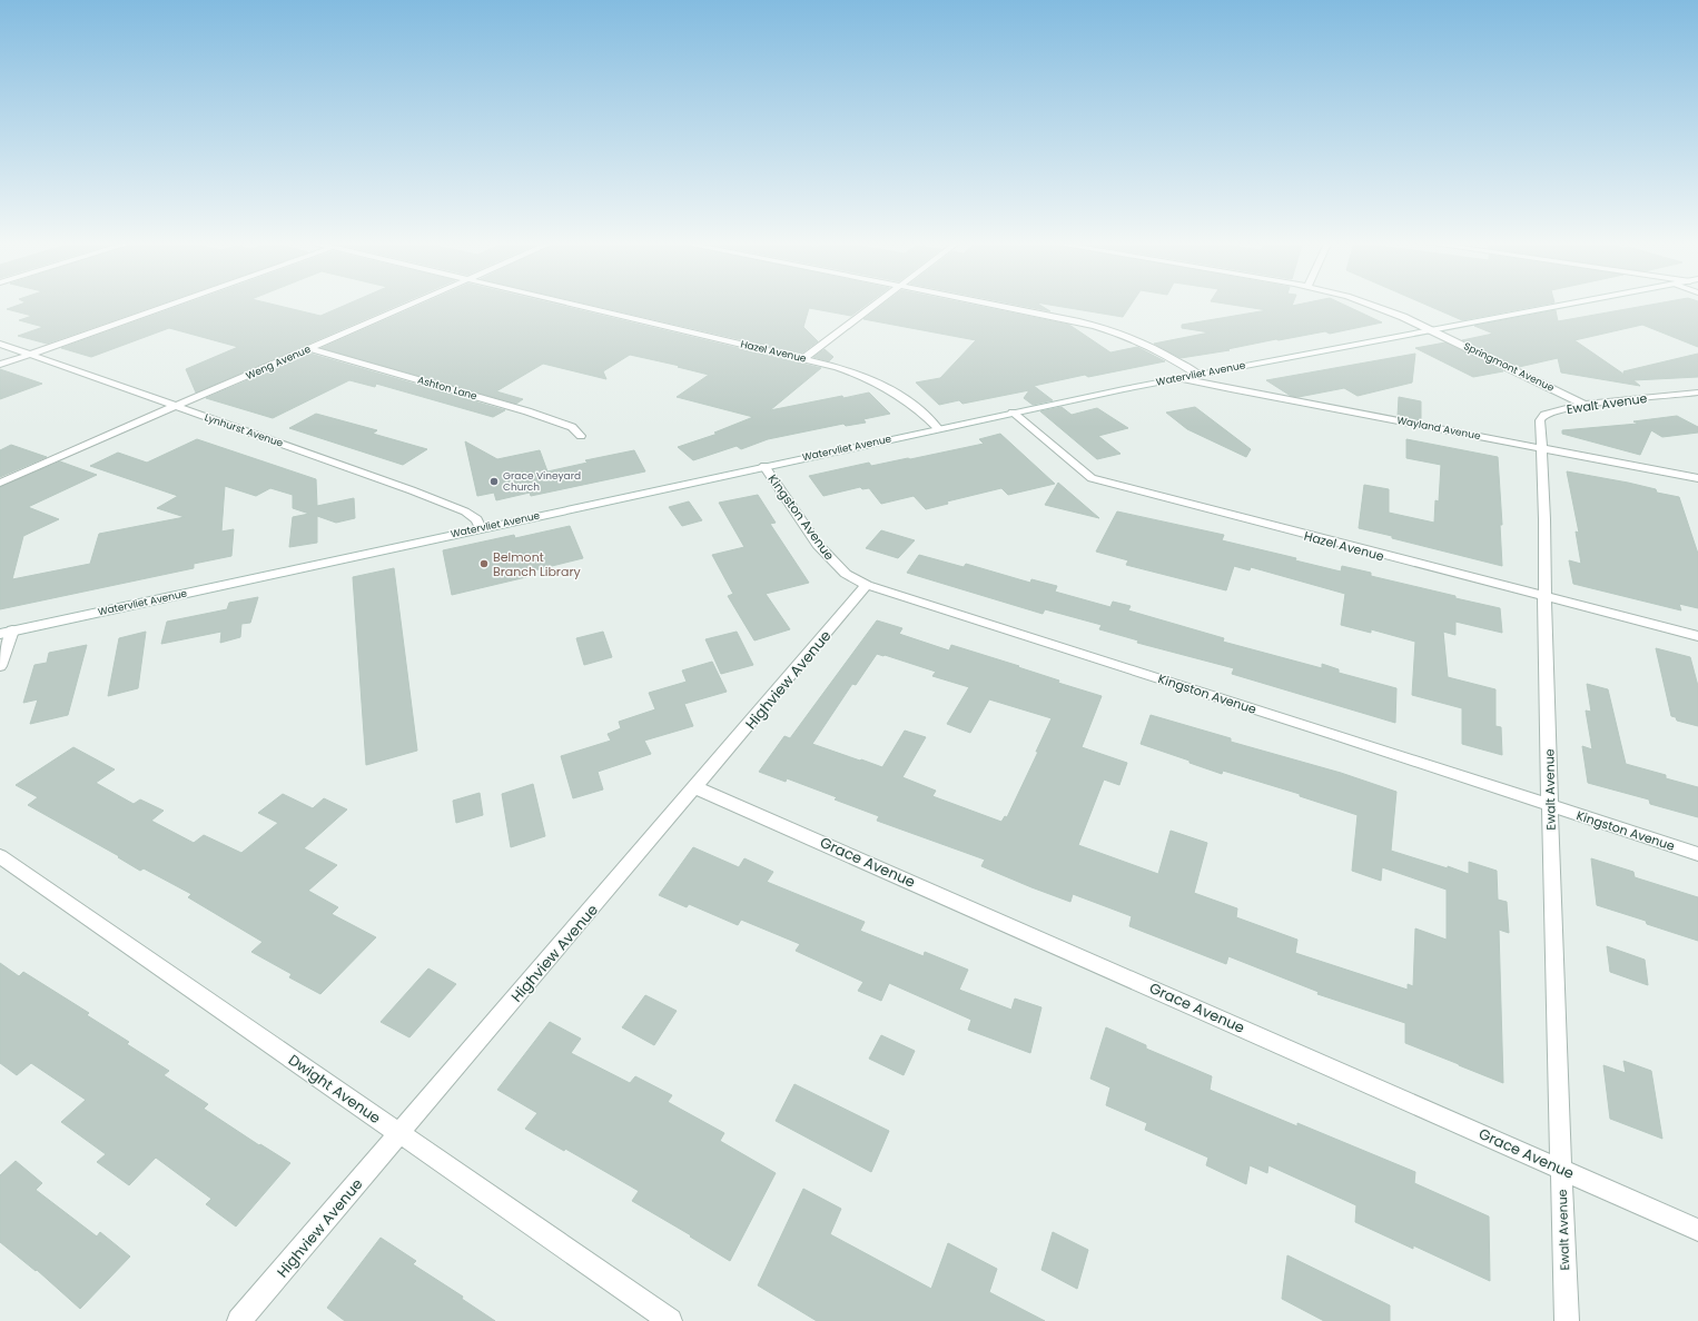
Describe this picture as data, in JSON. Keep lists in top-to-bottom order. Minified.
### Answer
{"streets":{"street":["Hazel Avenue","Weng Avenue","Springmont Avenue","Watervliet Avenue","Ashton Lane","Ewalt Avenue","Wayland Avenue","Lynhurst Avenue","Kingston Avenue","Highview Avenue","Grace Avenue","Dwight Avenue"]},"crossings":[["Hazel Avenue","Watervliet Avenue"],["Hazel Avenue","Ewalt Avenue"],["Weng Avenue","Ashton Lane"],["Weng Avenue","Lynhurst Avenue"],["Springmont Avenue","Watervliet Avenue"],["Springmont Avenue","Ewalt Avenue"],["Watervliet Avenue","Wayland Avenue"],["Watervliet Avenue","Lynhurst Avenue"],["Watervliet Avenue","Kingston Avenue"],["Ewalt Avenue","Wayland Avenue"],["Ewalt Avenue","Kingston Avenue"],["Ewalt Avenue","Grace Avenue"],["Kingston Avenue","Highview Avenue"],["Highview Avenue","Grace Avenue"],["Highview Avenue","Dwight Avenue"]],"places":["Grace Vineyard Church","Belmont Branch Library"]}
